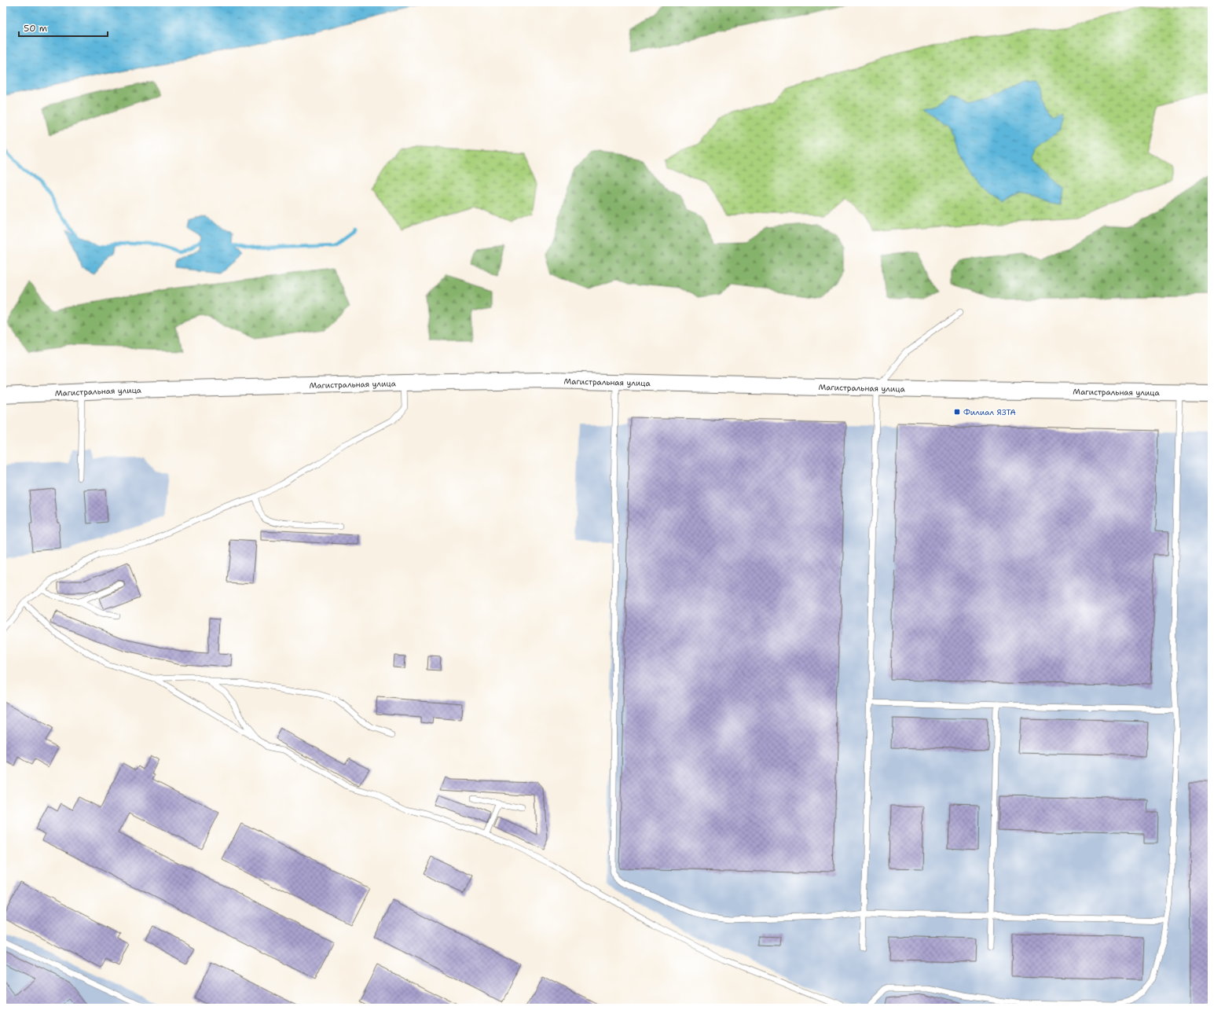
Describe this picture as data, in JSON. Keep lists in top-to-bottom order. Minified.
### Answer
{"streets":{"main road":["Магистральная улица"]},"places":{"transit":["Филиал ЯЗТА"]},"scale_bar":"50 m"}
